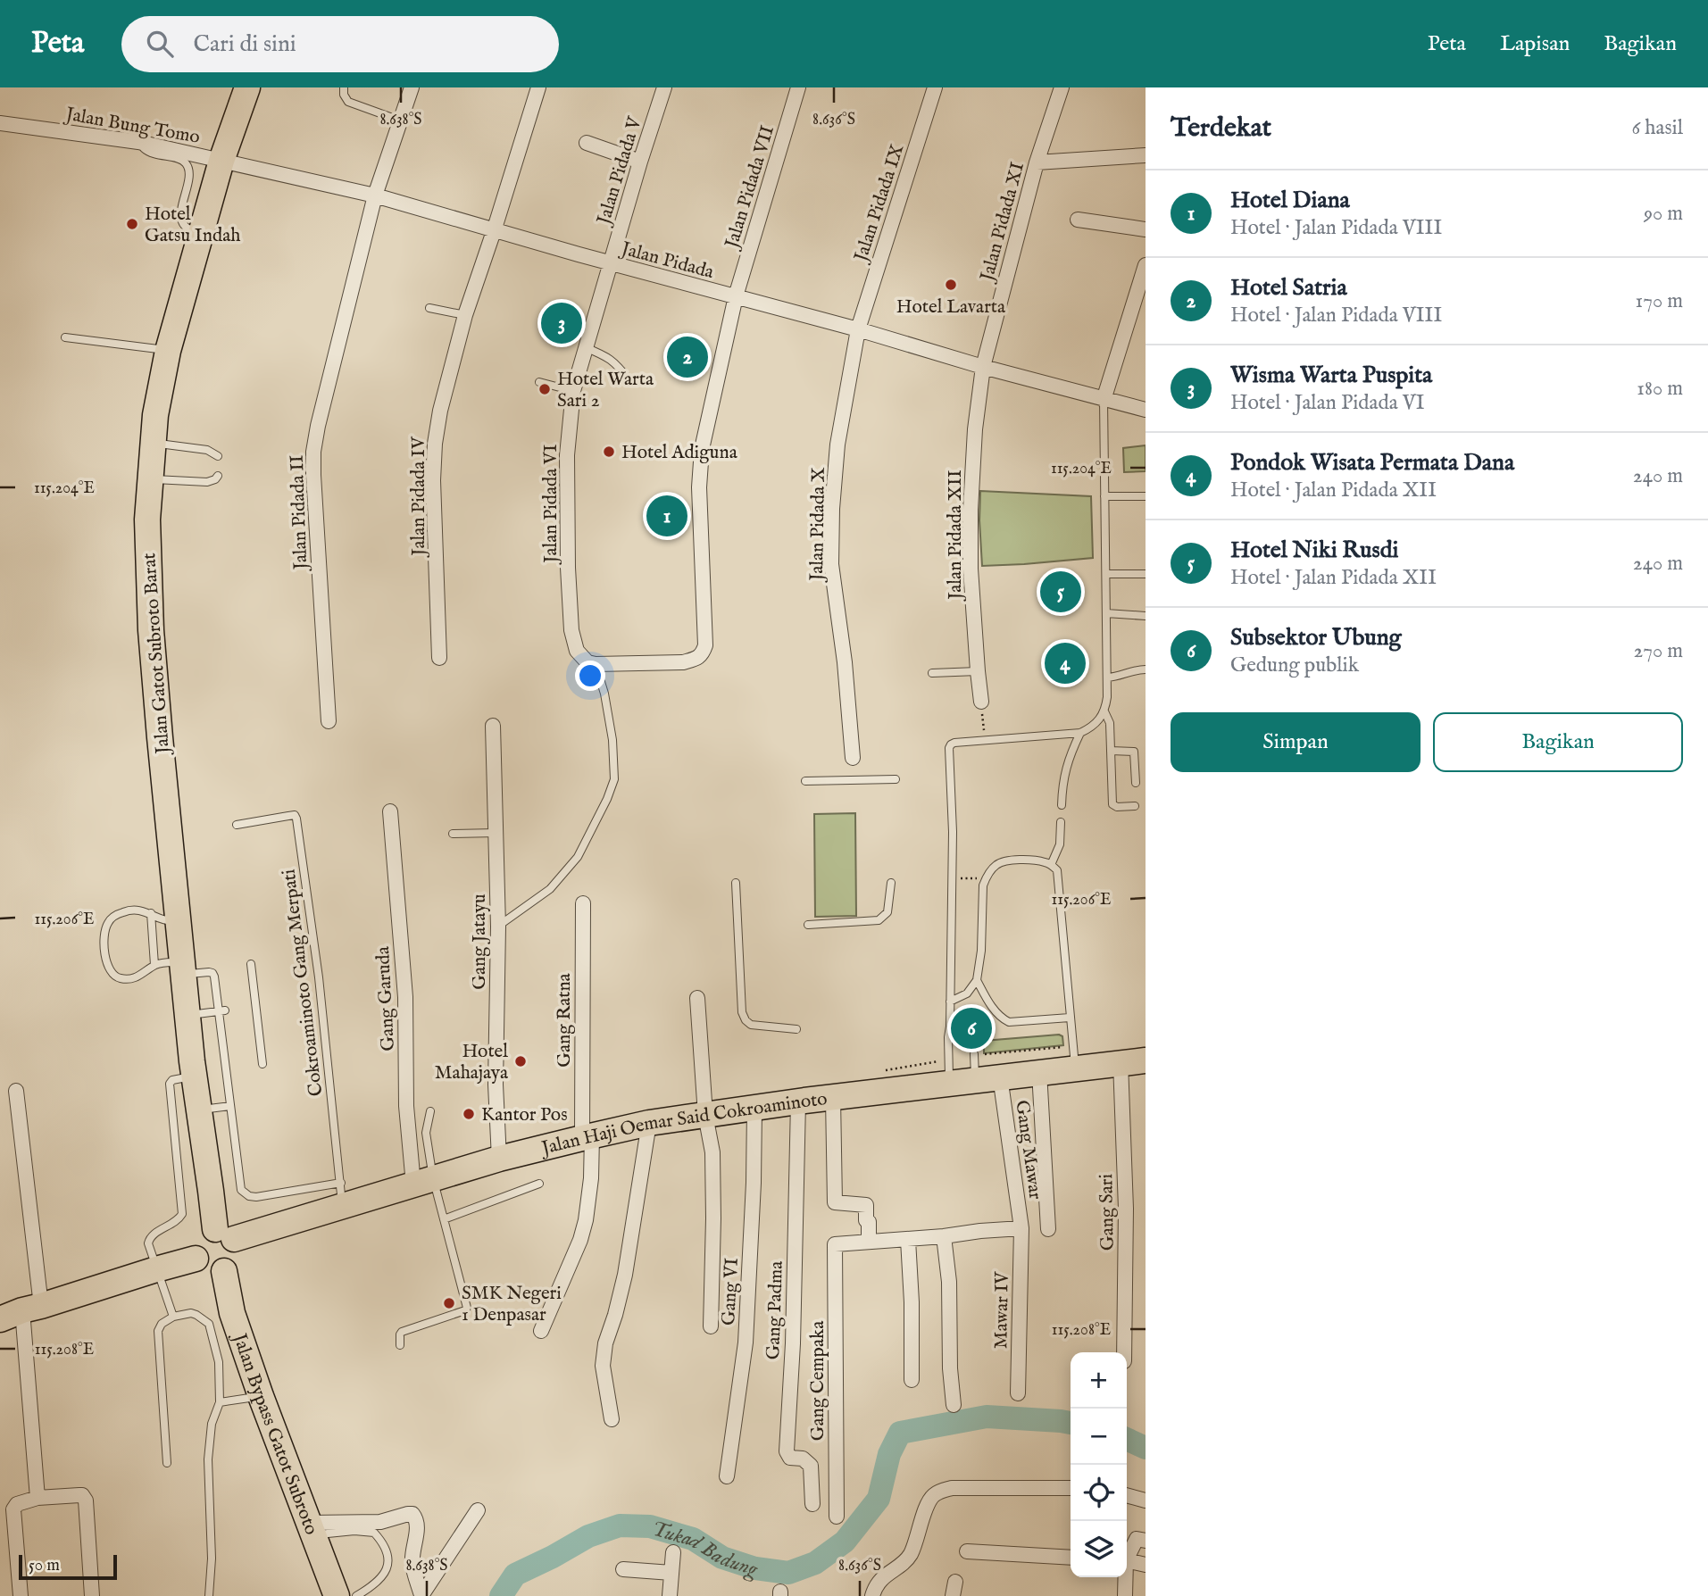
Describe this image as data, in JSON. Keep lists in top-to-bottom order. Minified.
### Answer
{"streets":{"highway":["Jalan Gatot Subroto Barat","Jalan Haji Oemar Said Cokroaminoto","Jalan Bypass Gatot Subroto"],"street":["Jalan Bung Tomo","Jalan Pidada V","Jalan Pidada VII","Jalan Pidada IX","Jalan Pidada XI","Jalan Pidada","Jalan Pidada IV","Jalan Pidada VI","Jalan Pidada II","Jalan Pidada X","Jalan Pidada XII","Gang Jatayu","Gang Garuda","Gang Ratna","Gang Mawar","Gang Sari","Gang VI","Gang Padma","Mawar IV","Gang Cempaka"],"lane":["Cokroaminoto Gang Merpati"]},"crossings":[["Jalan Bung Tomo","Jalan Pidada"],["Jalan Bung Tomo","Jalan Gatot Subroto Barat"],["Jalan Pidada V","Jalan Pidada"],["Jalan Pidada V","Jalan Pidada VI"],["Jalan Pidada VII","Jalan Pidada"],["Jalan Pidada VII","Jalan Pidada VI"],["Jalan Pidada IX","Jalan Pidada"],["Jalan Pidada IX","Jalan Pidada X"],["Jalan Pidada XI","Jalan Pidada"],["Jalan Pidada XI","Jalan Pidada XII"],["Jalan Pidada","Jalan Pidada IV"],["Jalan Pidada","Jalan Pidada VI"],["Jalan Pidada","Jalan Pidada II"],["Jalan Pidada","Jalan Pidada X"],["Jalan Pidada","Jalan Pidada XII"],["Jalan Pidada","Jalan Gatot Subroto Barat"],["Jalan Gatot Subroto Barat","Jalan Haji Oemar Said Cokroaminoto"],["Jalan Gatot Subroto Barat","Jalan Bypass Gatot Subroto"],["Gang Jatayu","Jalan Haji Oemar Said Cokroaminoto"],["Cokroaminoto Gang Merpati","Jalan Haji Oemar Said Cokroaminoto"],["Gang Garuda","Jalan Haji Oemar Said Cokroaminoto"],["Gang Ratna","Jalan Haji Oemar Said Cokroaminoto"],["Jalan Haji Oemar Said Cokroaminoto","Gang Mawar"],["Jalan Haji Oemar Said Cokroaminoto","Gang Sari"],["Jalan Haji Oemar Said Cokroaminoto","Gang VI"],["Jalan Haji Oemar Said Cokroaminoto","Gang Padma"],["Jalan Haji Oemar Said Cokroaminoto","Jalan Bypass Gatot Subroto"],["Gang Mawar","Mawar IV"]],"water":["Tukad Badung"],"places":["Hotel Gatsu Indah","Hotel Lavarta","Hotel Warta Sari 2","Hotel Adiguna","Hotel Mahajaya","Kantor Pos","SMK Negeri 1 Denpasar"],"scale_bar":"50 m","page":{"header":"Peta","search":"Cari di sini","nav":["Peta","Lapisan","Bagikan"],"heading":["Terdekat","6 hasil"],"list":[{"mark":"1","name":"Hotel Diana","note":"Hotel · Jalan Pidada VIII","value":"90 m"},{"mark":"2","name":"Hotel Satria","note":"Hotel · Jalan Pidada VIII","value":"170 m"},{"mark":"3","name":"Wisma Warta Puspita","note":"Hotel · Jalan Pidada VI","value":"180 m"},{"mark":"4","name":"Pondok Wisata Permata Dana","note":"Hotel · Jalan Pidada XII","value":"240 m"},{"mark":"5","name":"Hotel Niki Rusdi","note":"Hotel · Jalan Pidada XII","value":"240 m"},{"mark":"6","name":"Subsektor Ubung","note":"Gedung publik","value":"270 m"}],"pins":["3","2","1","5","4","6"],"buttons":["Simpan","Bagikan"],"map_buttons":["+","−"],"scale":"50 m"},"coordinates":["8.638°S","8.636°S","115.204°E","115.206°E","115.208°E"]}
